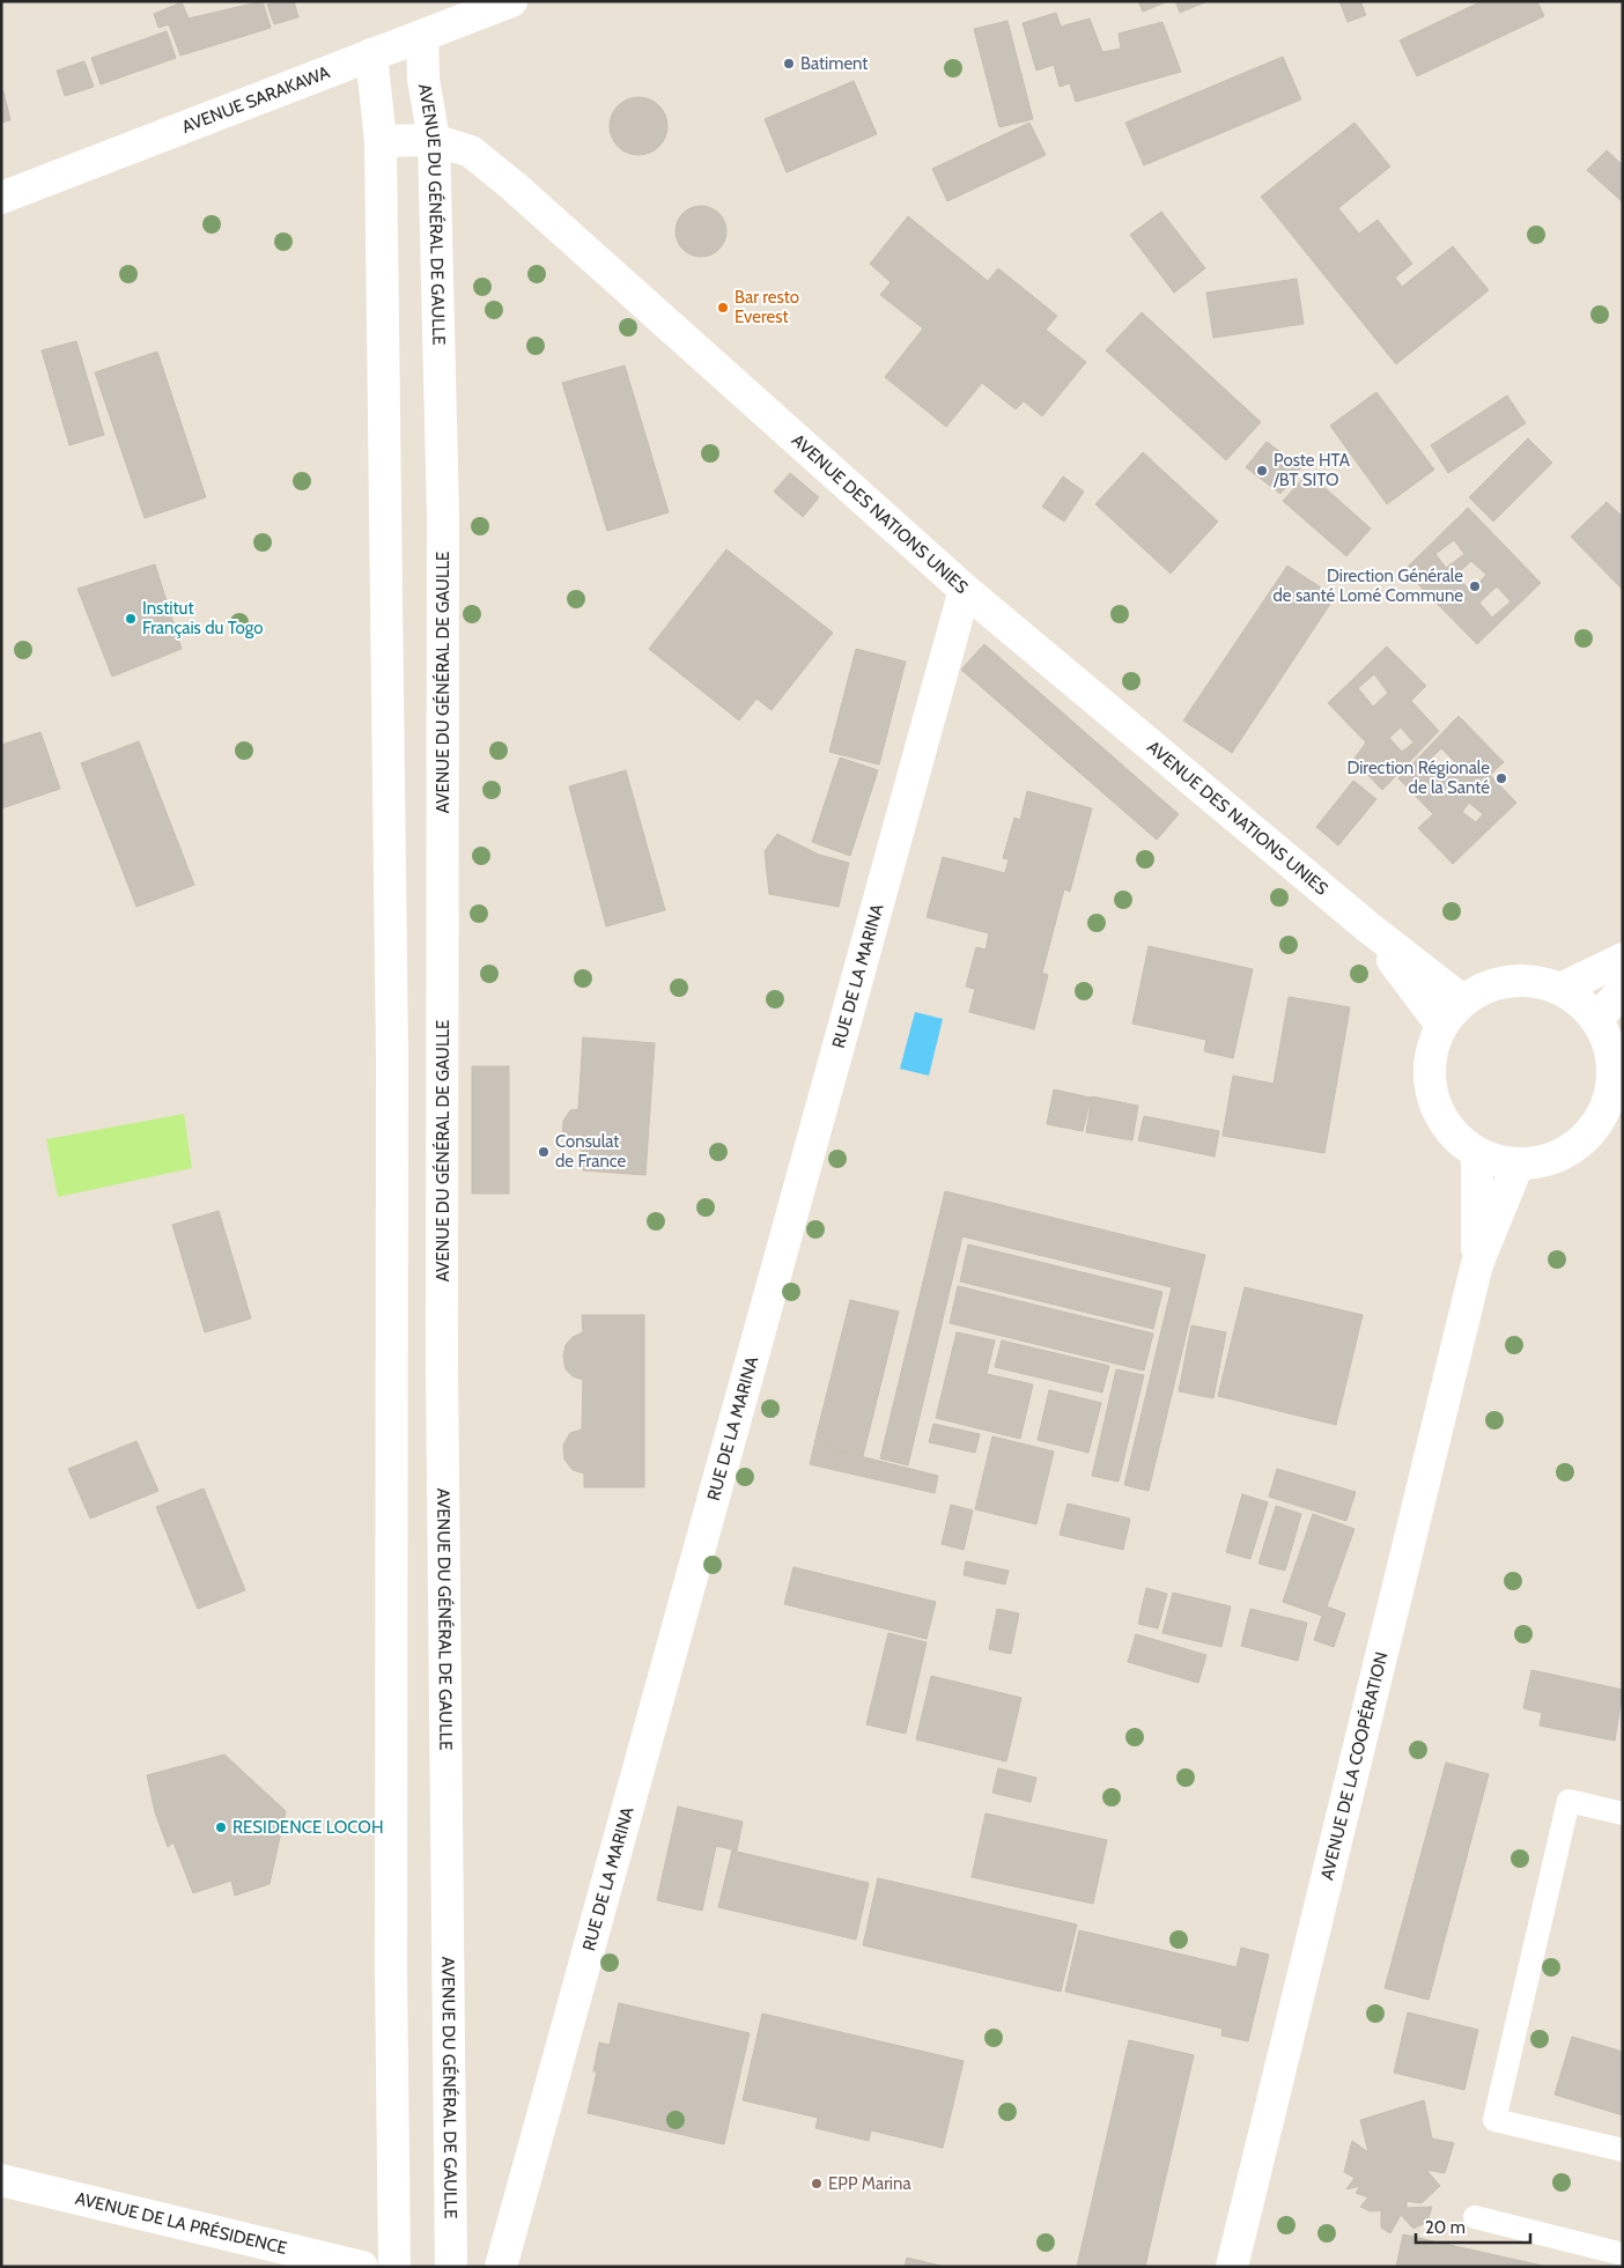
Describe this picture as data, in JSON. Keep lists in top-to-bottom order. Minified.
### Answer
{"streets":{"street":["AVENUE SARAKAWA","AVENUE DU GÉNÉRAL DE GAULLE","AVENUE DES NATIONS UNIES","RUE DE LA MARINA","AVENUE DE LA COOPÉRATION","AVENUE DE LA PRÉSIDENCE"]},"crossings":[["AVENUE SARAKAWA","AVENUE DU GÉNÉRAL DE GAULLE"],["AVENUE DU GÉNÉRAL DE GAULLE","AVENUE DES NATIONS UNIES"],["AVENUE DES NATIONS UNIES","RUE DE LA MARINA"],["AVENUE DES NATIONS UNIES","AVENUE DE LA COOPÉRATION"]],"places":["Batiment","Bar resto Everest","Poste HTA /BT SITO","Direction Générale de santé Lomé Commune","Institut Français du Togo","Direction Régionale de la Santé","Consulat de France","RESIDENCE LOCOH","EPP Marina"],"scale_bar":"20 m"}
